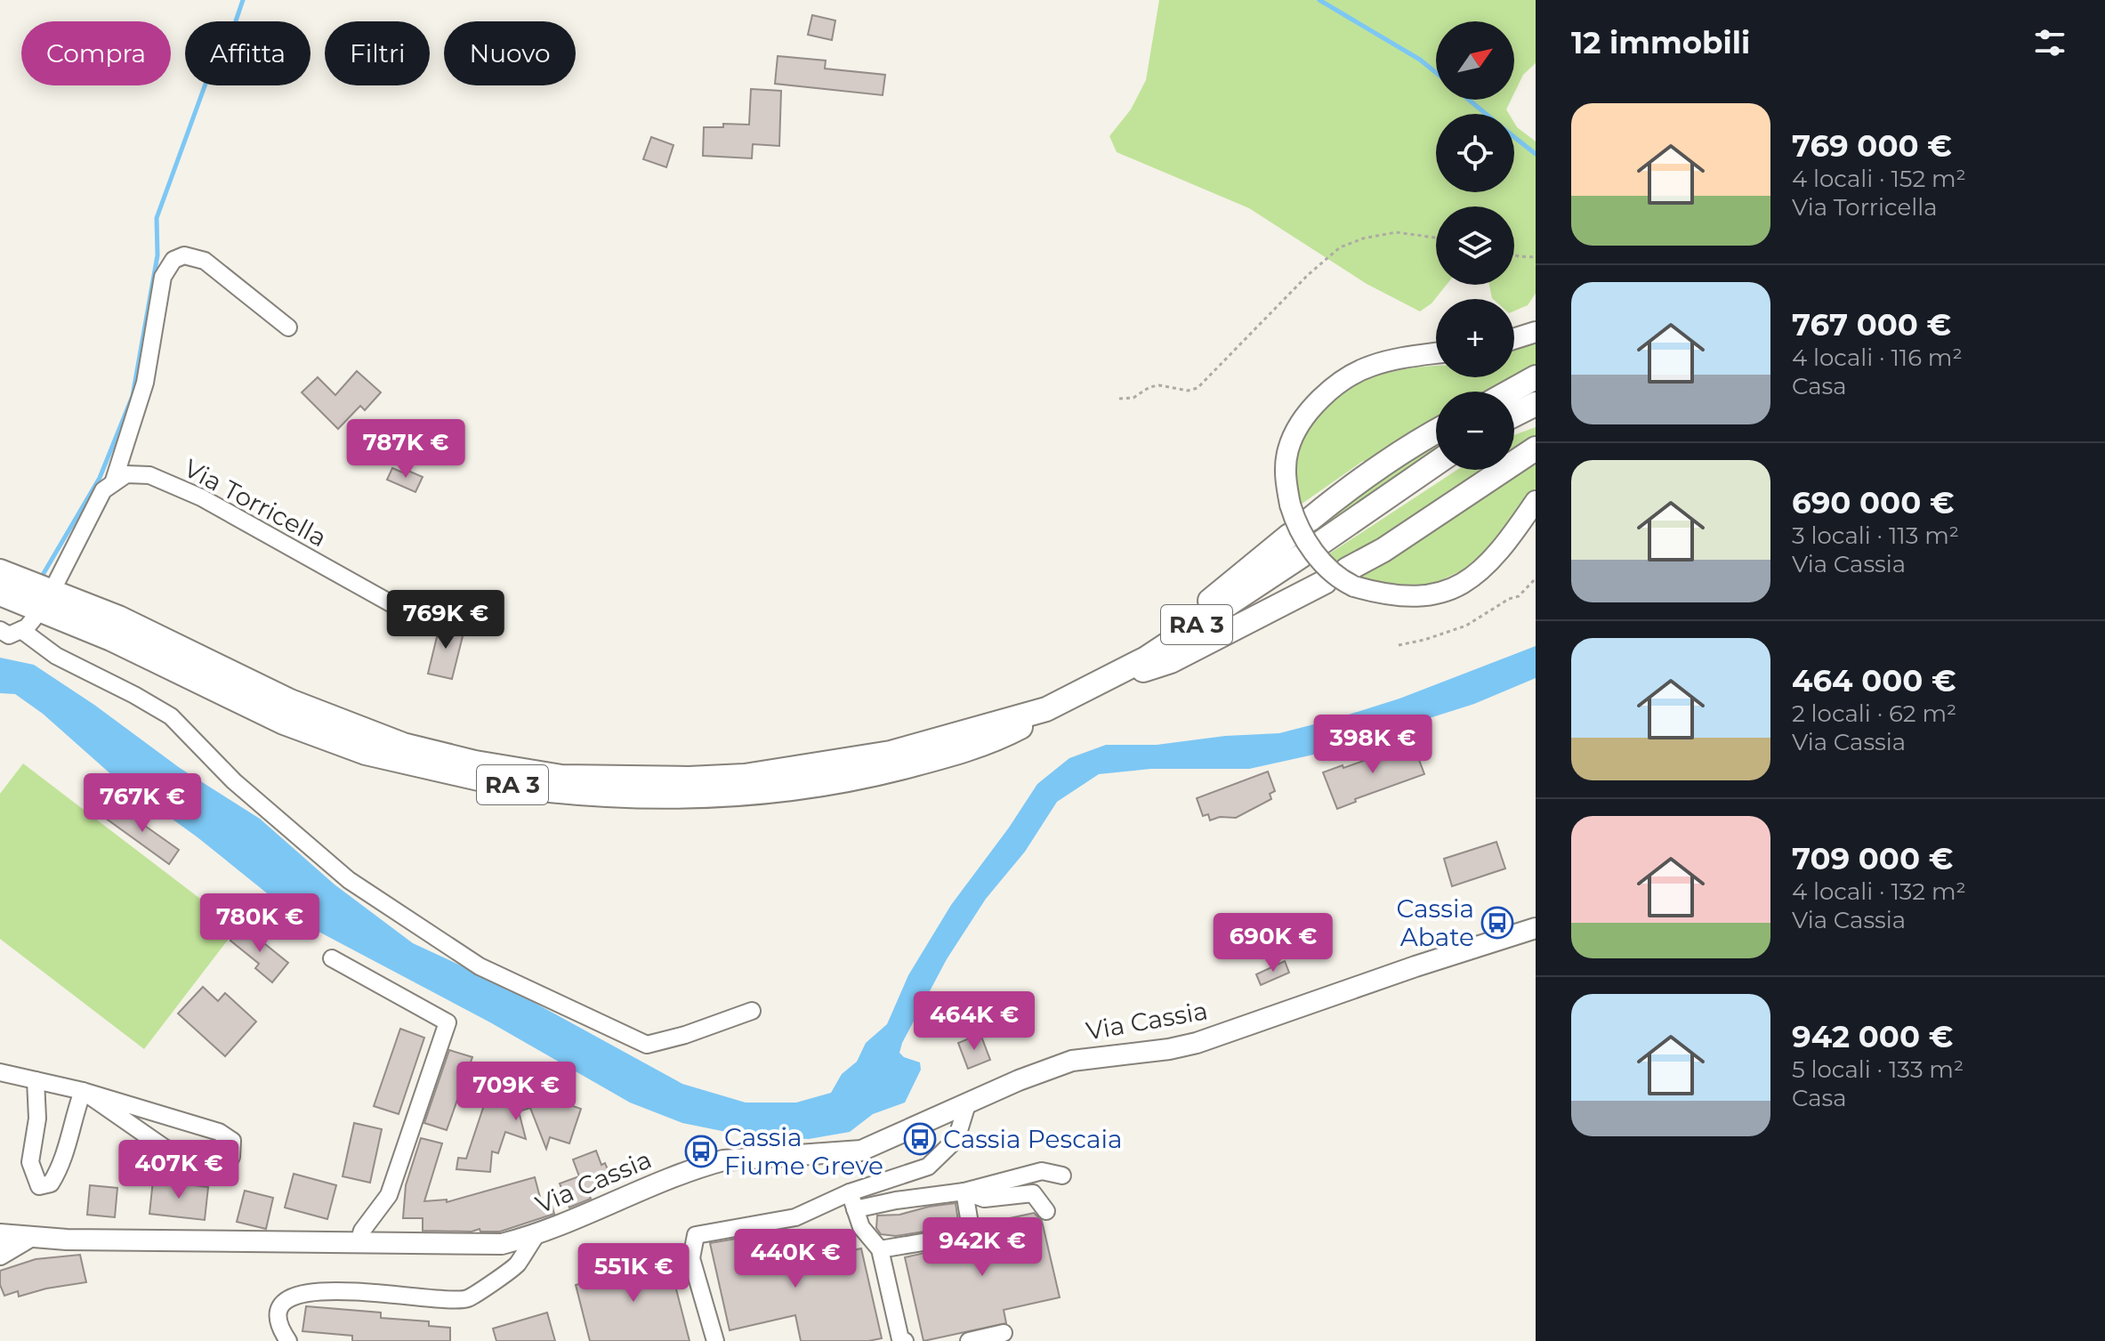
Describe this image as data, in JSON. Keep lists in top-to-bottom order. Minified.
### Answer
{"streets":{"highway":["RA 3"],"main road":["Via Cassia"],"street":["Via Torricella"]},"places":{"bus stop":["Cassia Abate","Cassia Pescaia","Cassia Fiume Greve"]},"north":"top right","page":{"heading":"12 immobili","map_buttons":["+","−"],"chip":["Compra","Affitta","Filtri","Nuovo"],"list":[{"name":"769 000 €","note":"4 locali · 152 m² · Via Torricella"},{"name":"767 000 €","note":"4 locali · 116 m² · Casa"},{"name":"690 000 €","note":"3 locali · 113 m² · Via Cassia"},{"name":"464 000 €","note":"2 locali · 62 m² · Via Cassia"},{"name":"709 000 €","note":"4 locali · 132 m² · Via Cassia"},{"name":"942 000 €","note":"5 locali · 133 m² · Casa"}],"price":["787K €","769K €","398K €","767K €","780K €","690K €","464K €","709K €","407K €","942K €","440K €","551K €"]}}
